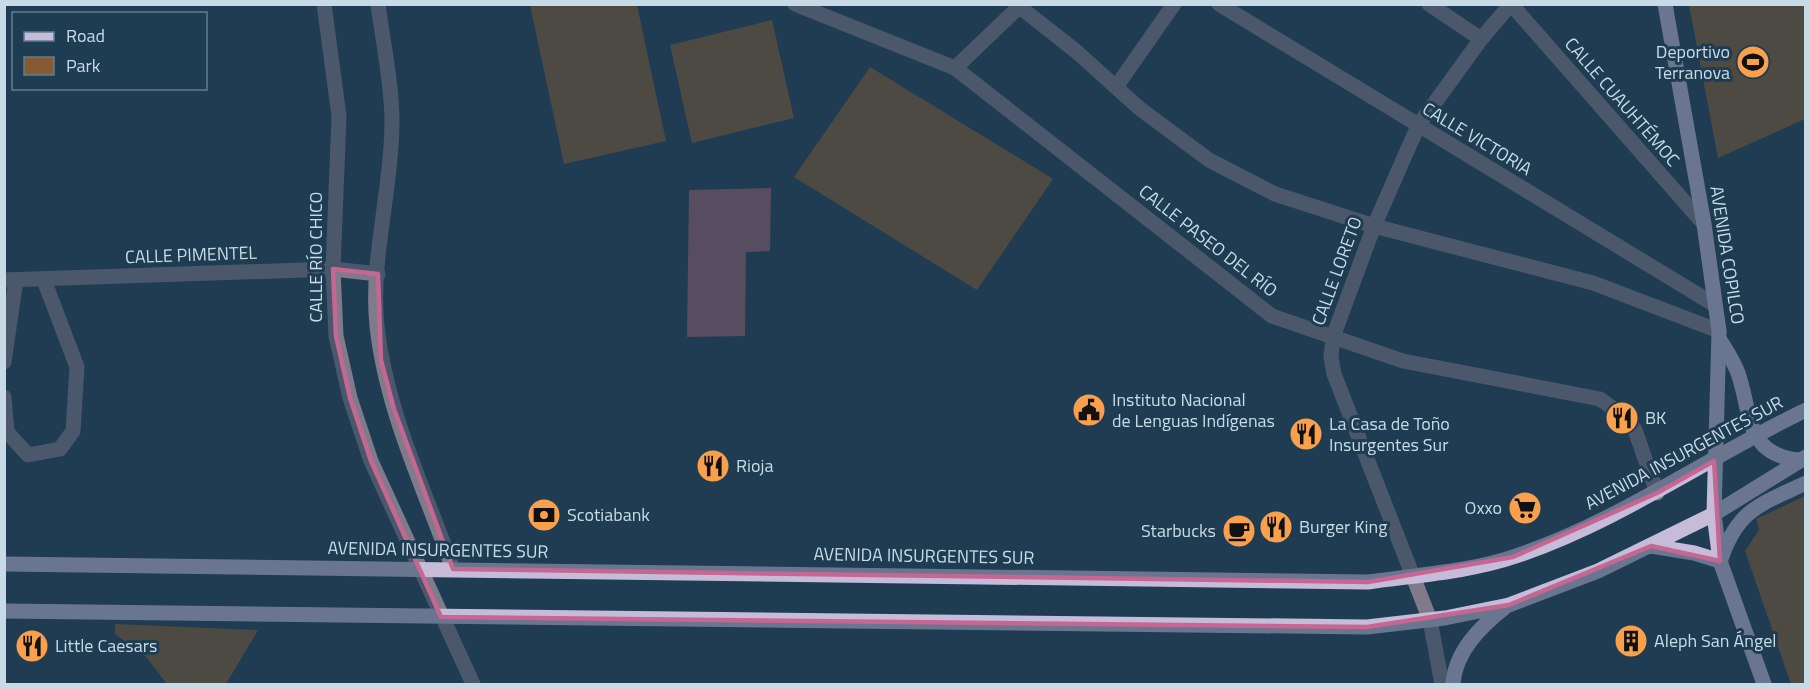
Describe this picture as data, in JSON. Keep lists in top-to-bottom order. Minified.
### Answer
{"streets":{"main road":["AVENIDA COPILCO","AVENIDA INSURGENTES SUR"],"street":["CALLE CUAUHTÉMOC","CALLE VICTORIA","CALLE PASEO DEL RÍO","CALLE PIMENTEL","CALLE RÍO CHICO","CALLE LORETO"]},"crossings":[["CALLE CUAUHTÉMOC","AVENIDA COPILCO"],["CALLE CUAUHTÉMOC","CALLE LORETO"],["CALLE VICTORIA","AVENIDA COPILCO"],["CALLE VICTORIA","CALLE LORETO"],["CALLE PASEO DEL RÍO","CALLE LORETO"],["CALLE PASEO DEL RÍO","AVENIDA INSURGENTES SUR"],["CALLE PIMENTEL","CALLE RÍO CHICO"],["AVENIDA COPILCO","AVENIDA INSURGENTES SUR"],["CALLE RÍO CHICO","AVENIDA INSURGENTES SUR"],["CALLE LORETO","AVENIDA INSURGENTES SUR"]],"places":{"sports":["Deportivo Terranova"],"public building":["Instituto Nacional de Lenguas Indígenas"],"restaurant":["BK","La Casa de Toño Insurgentes Sur","Rioja","Burger King","Little Caesars"],"supermarket":["Oxxo"],"bank":["Scotiabank"],"cafe":["Starbucks"],"building":["Aleph San Ángel"]},"legend":["Road","Park"]}
